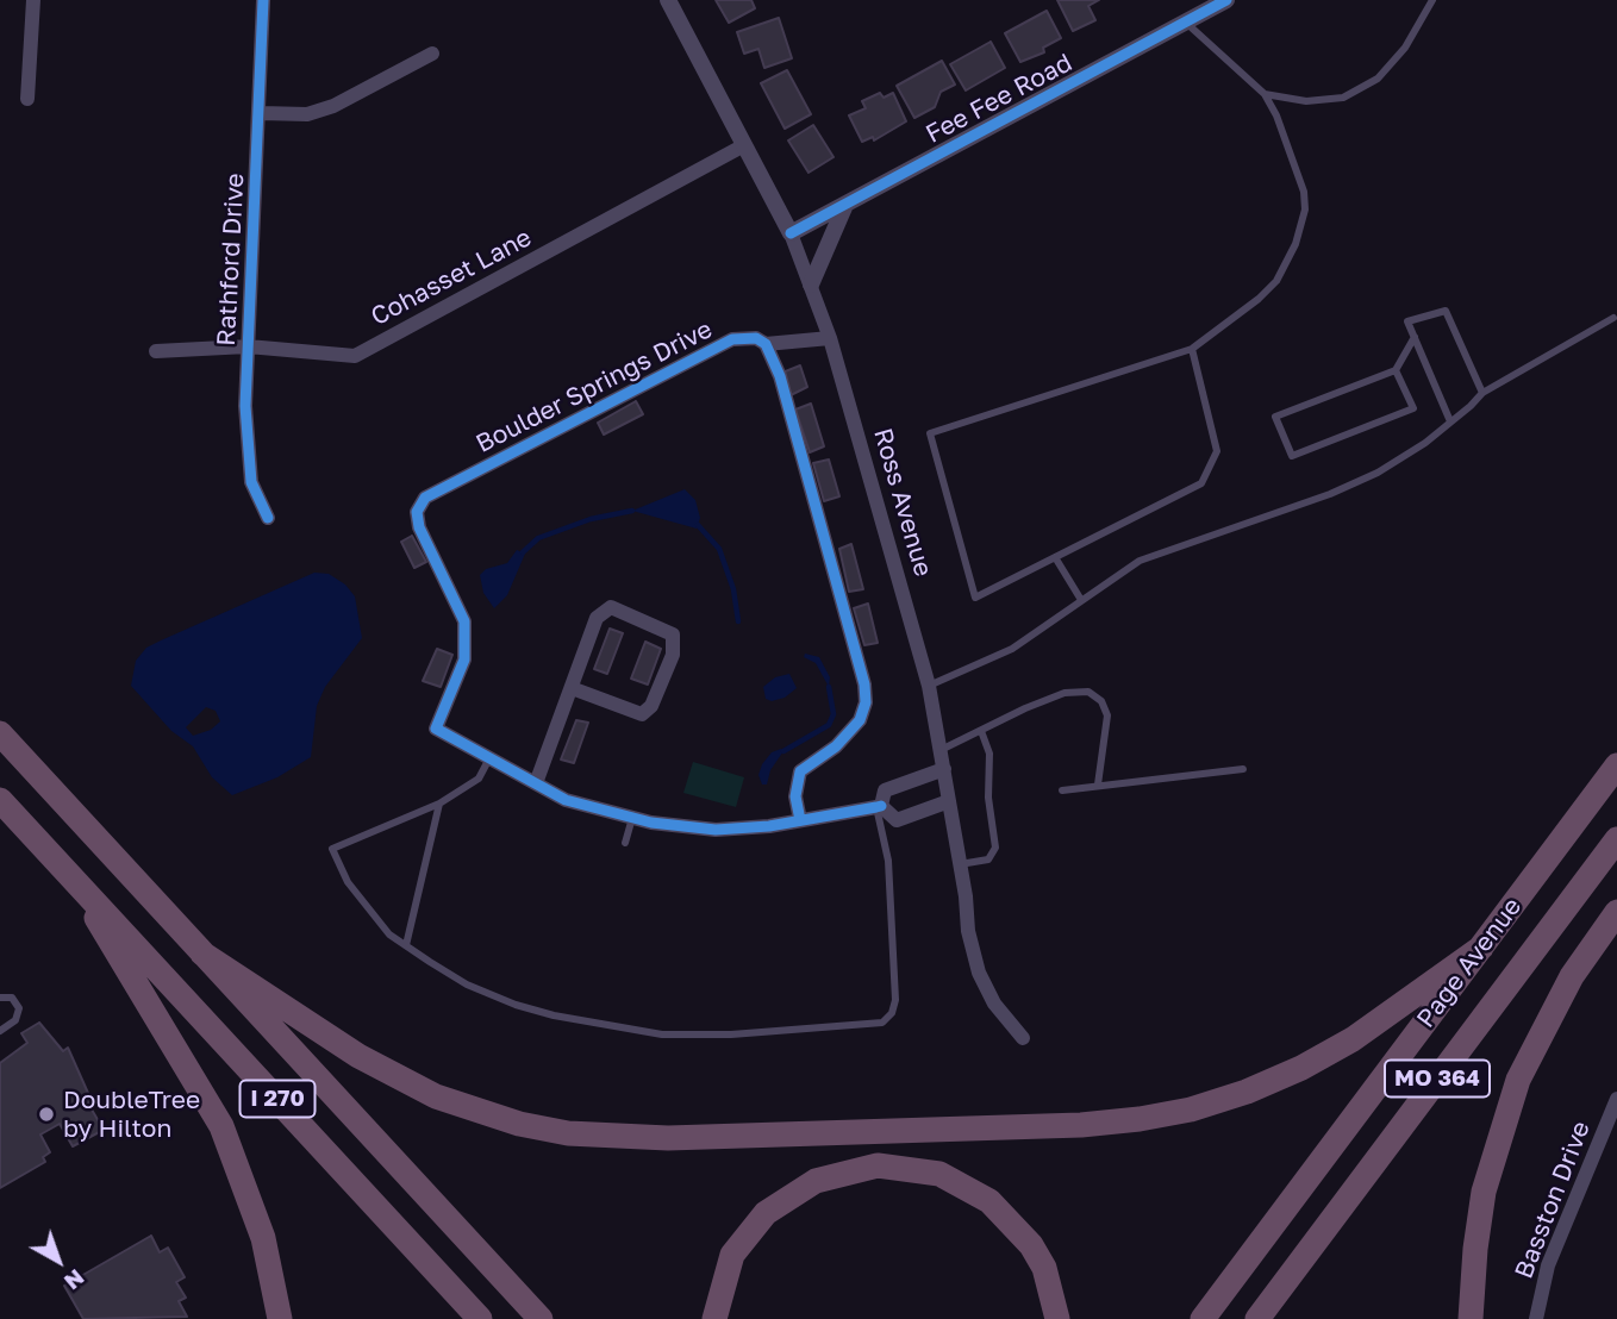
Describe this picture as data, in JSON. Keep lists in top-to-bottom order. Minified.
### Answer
{"streets":{"highway":["Page Avenue","MO 364","I 270"],"street":["Fee Fee Road","Rathford Drive","Cohasset Lane","Boulder Springs Drive","Ross Avenue","Basston Drive"]},"crossings":[["Fee Fee Road","Ross Avenue"],["Rathford Drive","Cohasset Lane"],["Cohasset Lane","Ross Avenue"]],"places":["DoubleTree by Hilton"],"north":"bottom right"}
